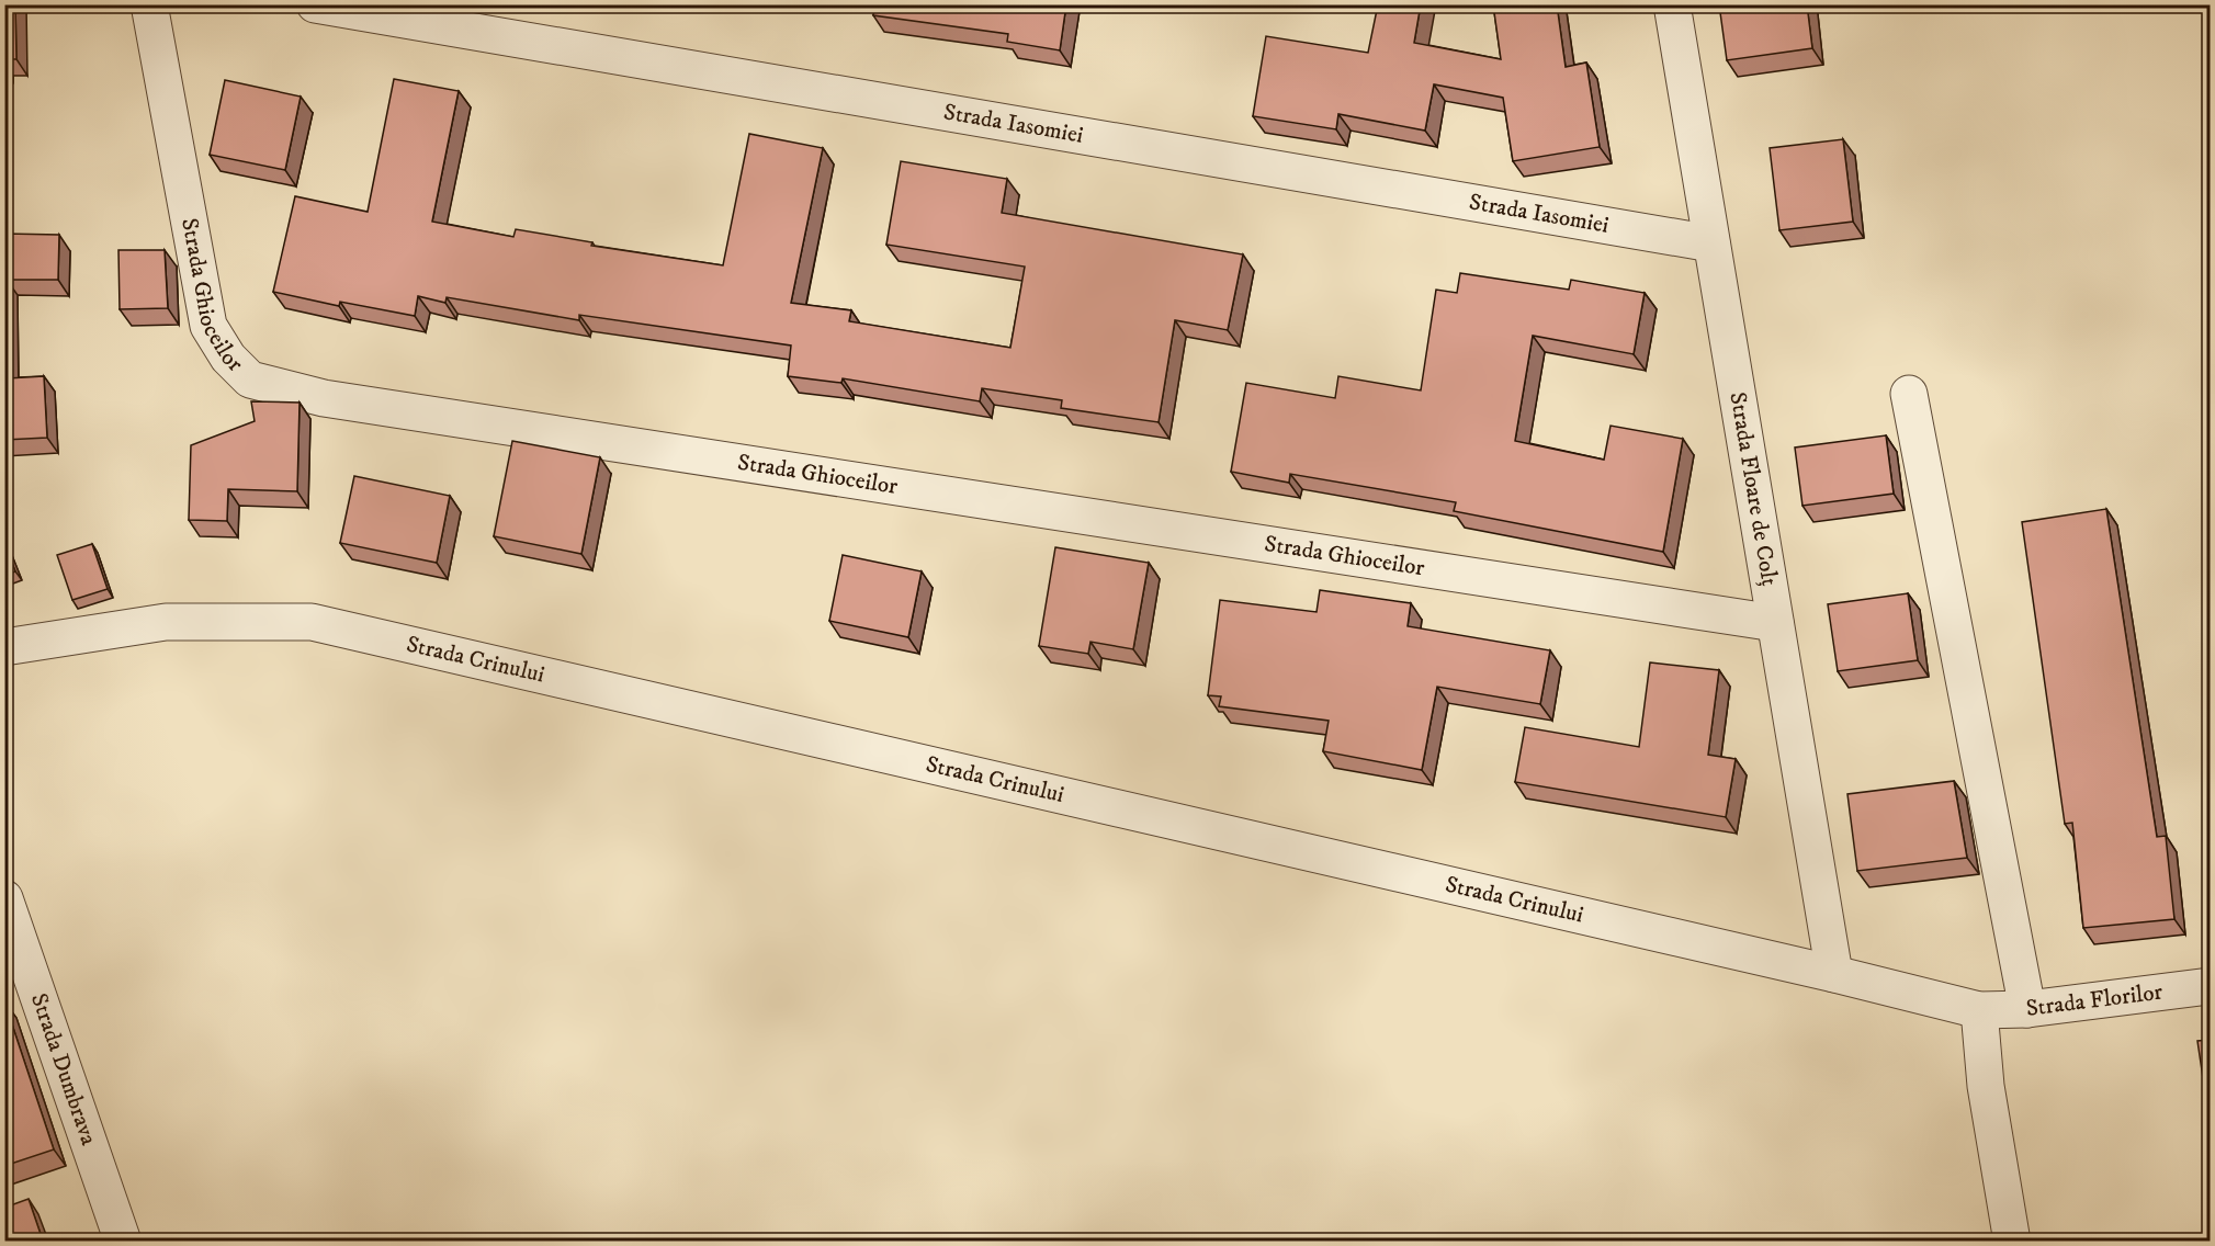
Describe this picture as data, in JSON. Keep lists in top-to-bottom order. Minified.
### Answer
{"streets":{"street":["Strada Iasomiei","Strada Ghioceilor","Strada Floare de Colț","Strada Crinului","Strada Florilor","Strada Dumbrava"]},"crossings":[["Strada Iasomiei","Strada Floare de Colț"],["Strada Ghioceilor","Strada Floare de Colț"],["Strada Floare de Colț","Strada Crinului"],["Strada Crinului","Strada Florilor"]]}
